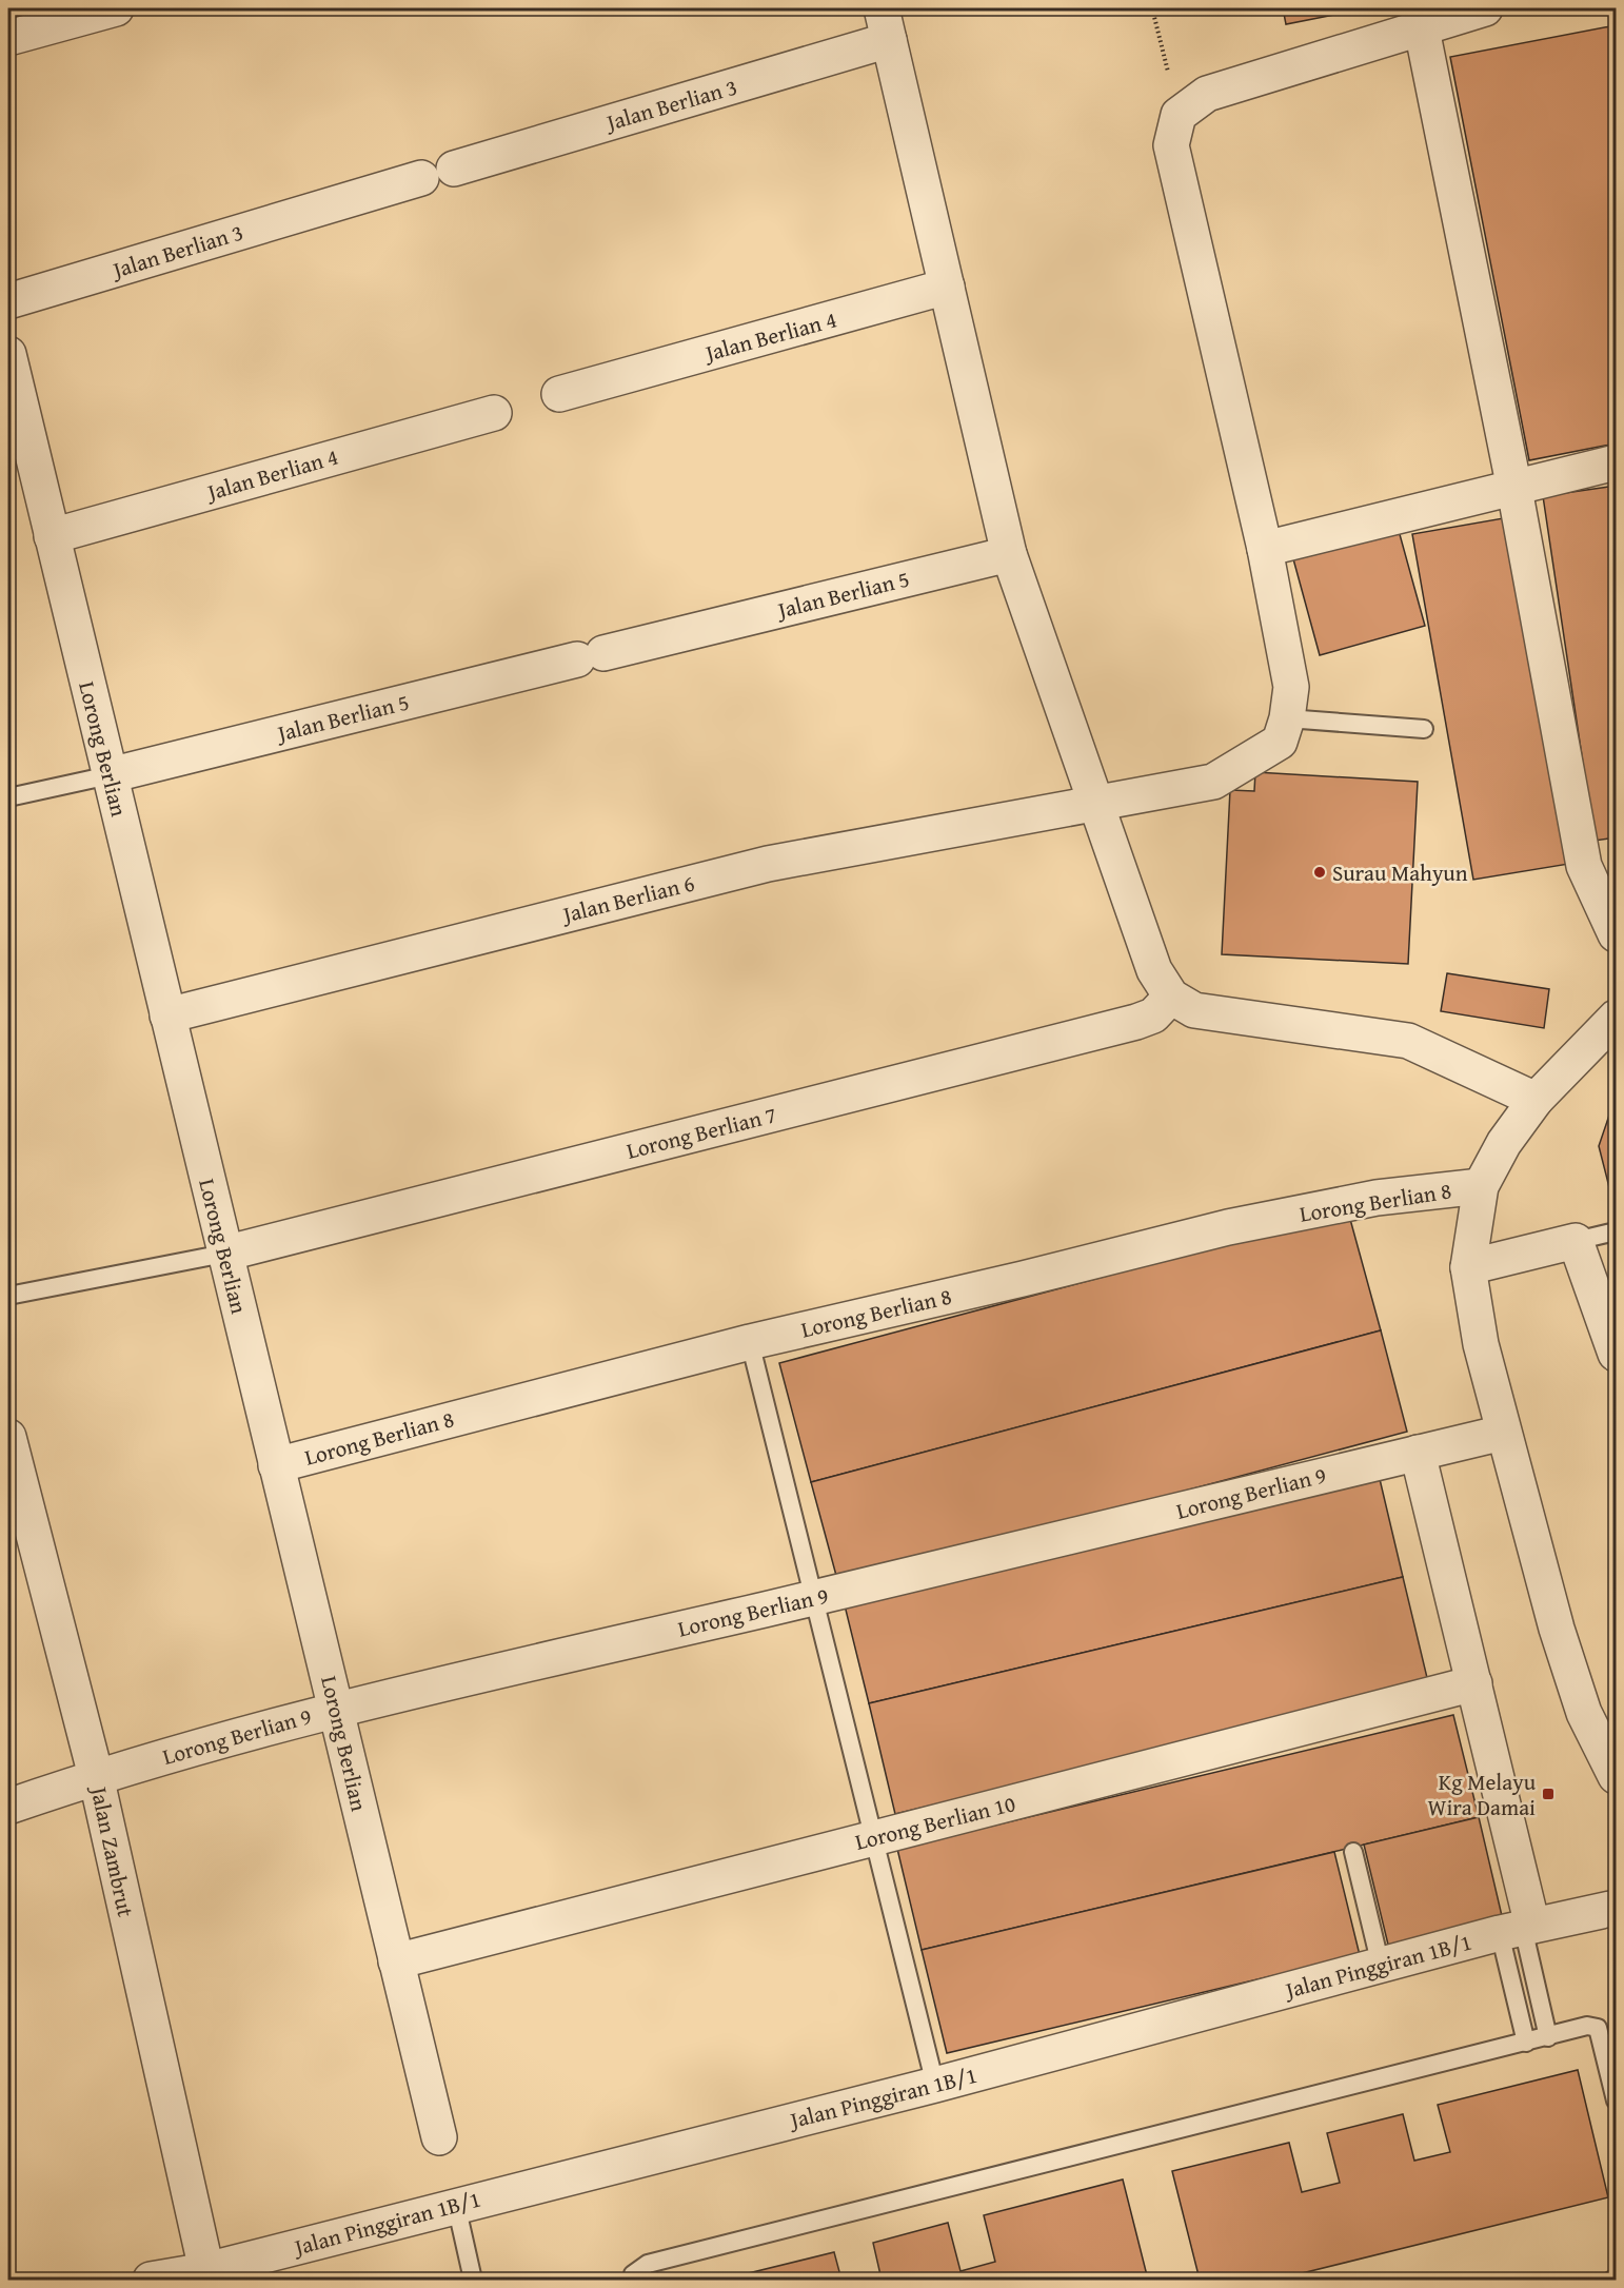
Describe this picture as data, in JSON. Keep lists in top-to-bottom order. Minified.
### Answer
{"streets":{"street":["Jalan Berlian 3","Jalan Berlian 4","Jalan Berlian 5","Lorong Berlian","Jalan Berlian 6","Lorong Berlian 7","Lorong Berlian 8","Lorong Berlian 9","Lorong Berlian 10","Jalan Zambrut","Jalan Pinggiran 1B/1"]},"crossings":[["Jalan Berlian 4","Lorong Berlian"],["Jalan Berlian 5","Lorong Berlian"],["Lorong Berlian","Jalan Berlian 6"],["Lorong Berlian","Lorong Berlian 7"],["Lorong Berlian","Lorong Berlian 8"],["Lorong Berlian","Lorong Berlian 9"],["Lorong Berlian","Lorong Berlian 10"],["Lorong Berlian 9","Jalan Zambrut"],["Jalan Zambrut","Jalan Pinggiran 1B/1"]],"places":{"other":["Surau Mahyun"],"transit":["Kg Melayu Wira Damai"]}}
